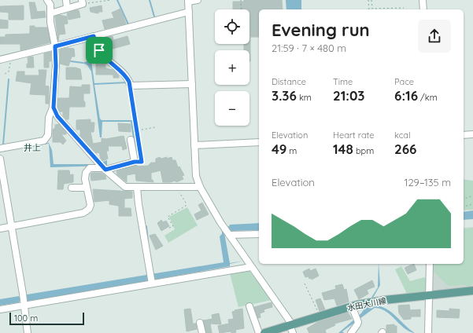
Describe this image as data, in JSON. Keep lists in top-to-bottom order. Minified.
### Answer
{"streets":{"main road":["水田大川線"]},"districts":["井上"],"scale_bar":"100 m","page":{"map_buttons":["+","−"],"heading":["Evening run","21:59 · 7 × 480 m"],"stats":[["Distance","3.36 km"],["Time","21:03"],["Pace","6:16 /km"],["Elevation","49 m"],["Heart rate","148 bpm"],["kcal","266"]],"chart":["Elevation","129–135 m"],"scale":"100 m"}}
